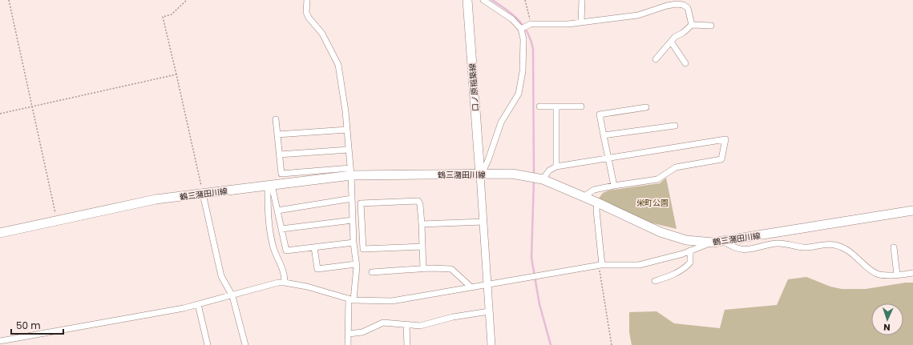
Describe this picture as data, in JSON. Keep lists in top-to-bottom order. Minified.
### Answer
{"streets":{"main road":["口ノ原稲築線","鶴三潴田川線"]},"crossings":[["口ノ原稲築線","鶴三潴田川線"]],"parks":["栄町公園"],"scale_bar":"50 m","north":"bottom"}
